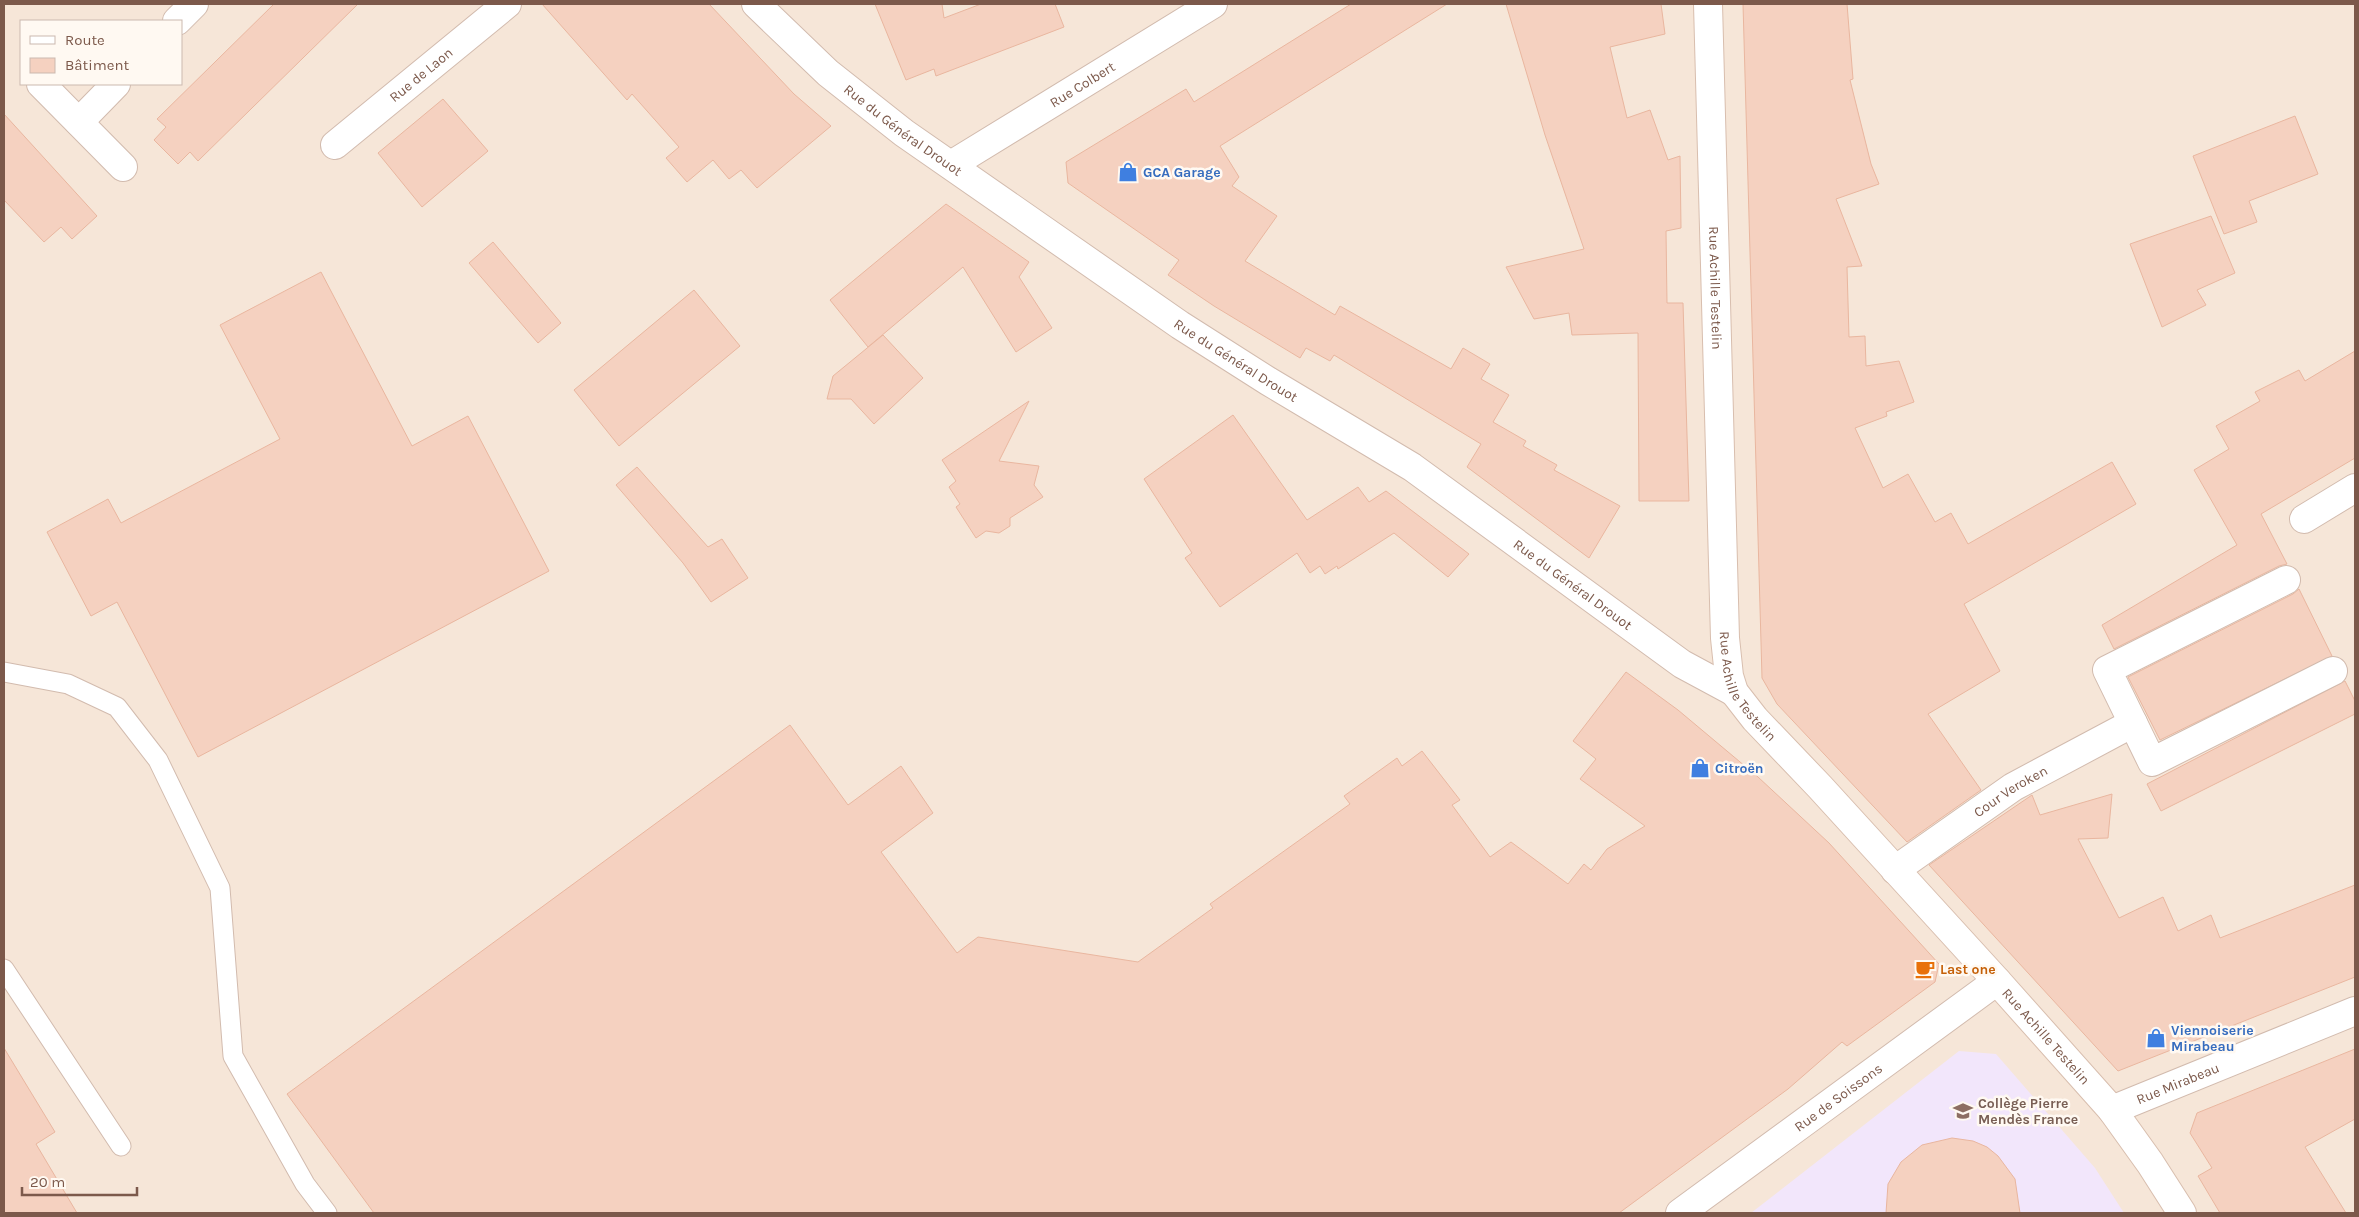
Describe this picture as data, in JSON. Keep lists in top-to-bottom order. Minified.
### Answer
{"streets":{"street":["Rue de Laon","Rue Colbert","Rue du Général Drouot","Rue Achille Testelin","Cour Veroken","Rue Mirabeau","Rue de Soissons"]},"crossings":[["Rue Colbert","Rue du Général Drouot"],["Rue du Général Drouot","Rue Achille Testelin"],["Rue Achille Testelin","Cour Veroken"],["Rue Achille Testelin","Rue Mirabeau"],["Rue Achille Testelin","Rue de Soissons"]],"places":{"shop":["GCA Garage","Citroën","Viennoiserie Mirabeau"],"cafe":["Last one"],"school or university":["Collège Pierre Mendès France"]},"legend":["Route","Bâtiment"],"scale_bar":"20 m"}
